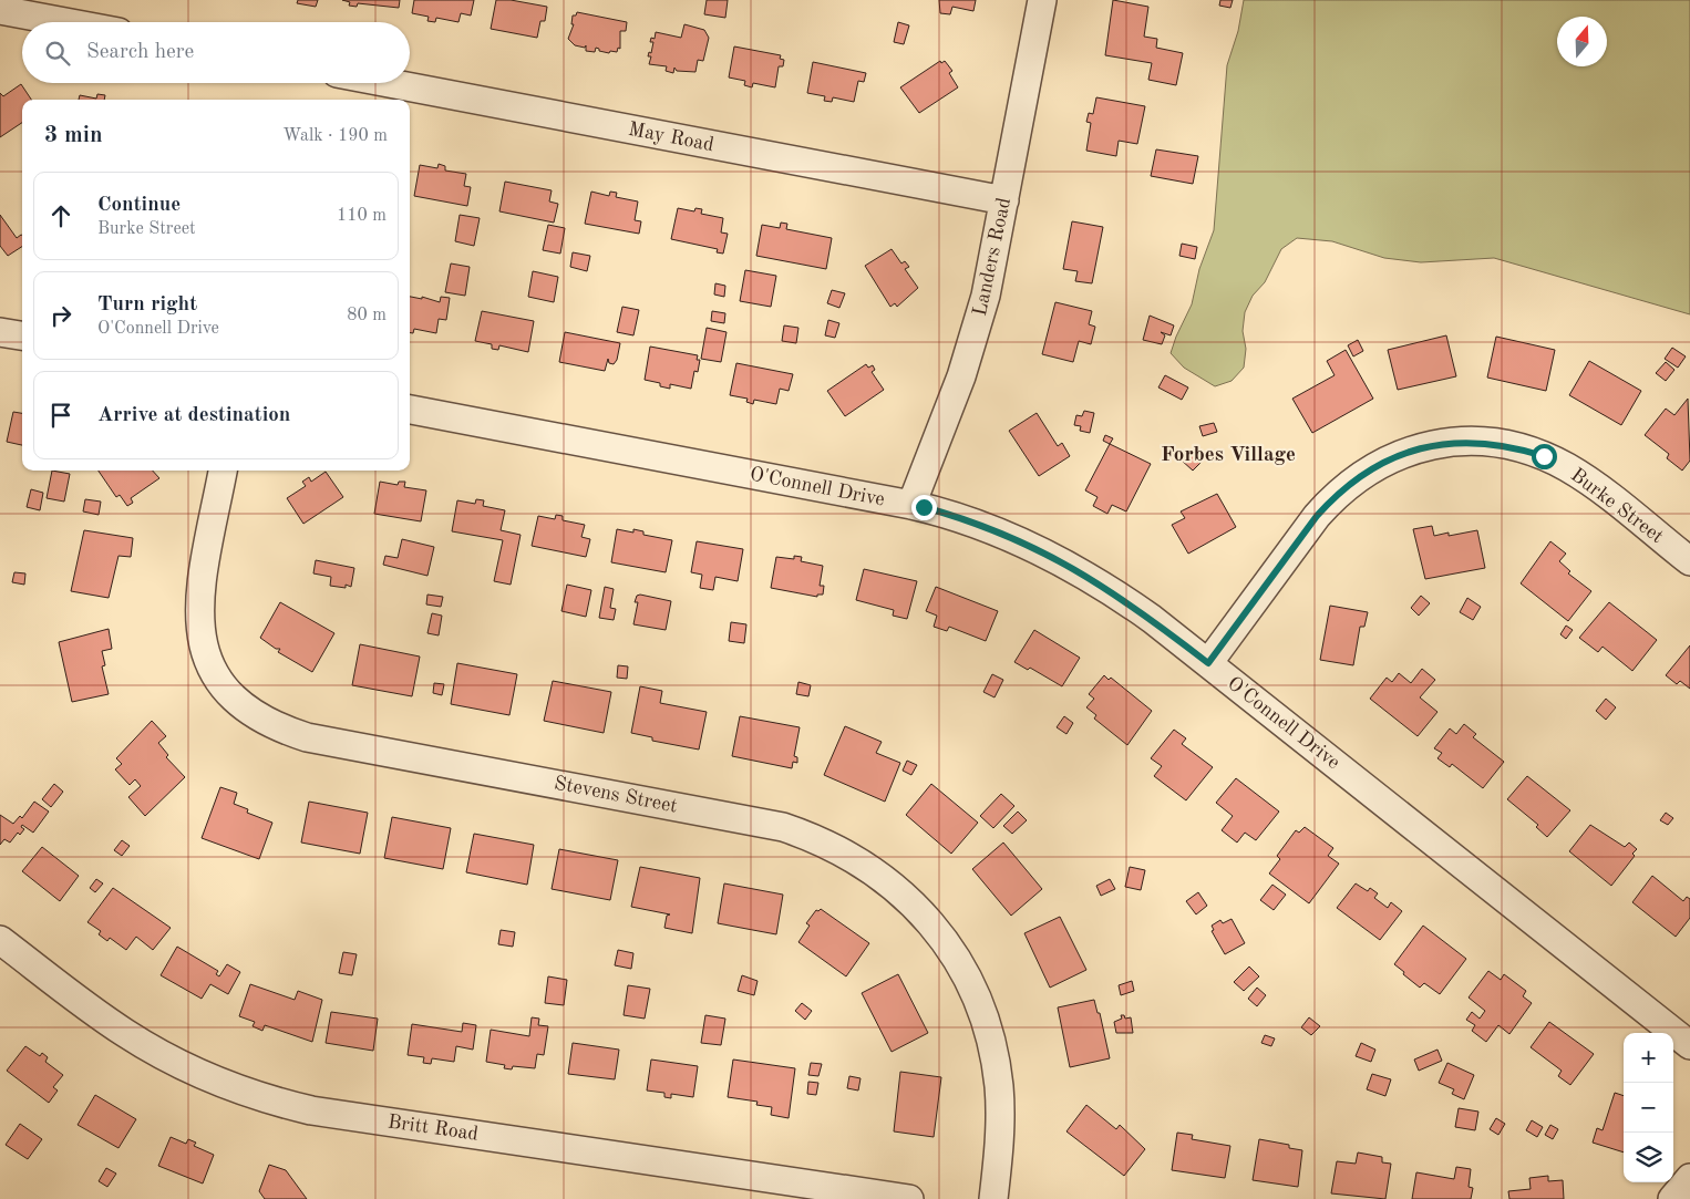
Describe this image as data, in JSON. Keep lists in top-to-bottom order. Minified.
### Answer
{"streets":{"street":["May Road","Landers Road","O'Connell Drive","Burke Street","Stevens Street","Britt Road"]},"crossings":[["May Road","Landers Road"],["Landers Road","O'Connell Drive"],["O'Connell Drive","Burke Street"]],"districts":["Forbes Village"],"north":"top","page":{"search":"Search here","heading":["3 min","Walk · 190 m"],"list":[["Continue","Burke Street","110 m"],["Turn right","O'Connell Drive","80 m"],"Arrive at destination"],"map_buttons":["+","−"]}}
